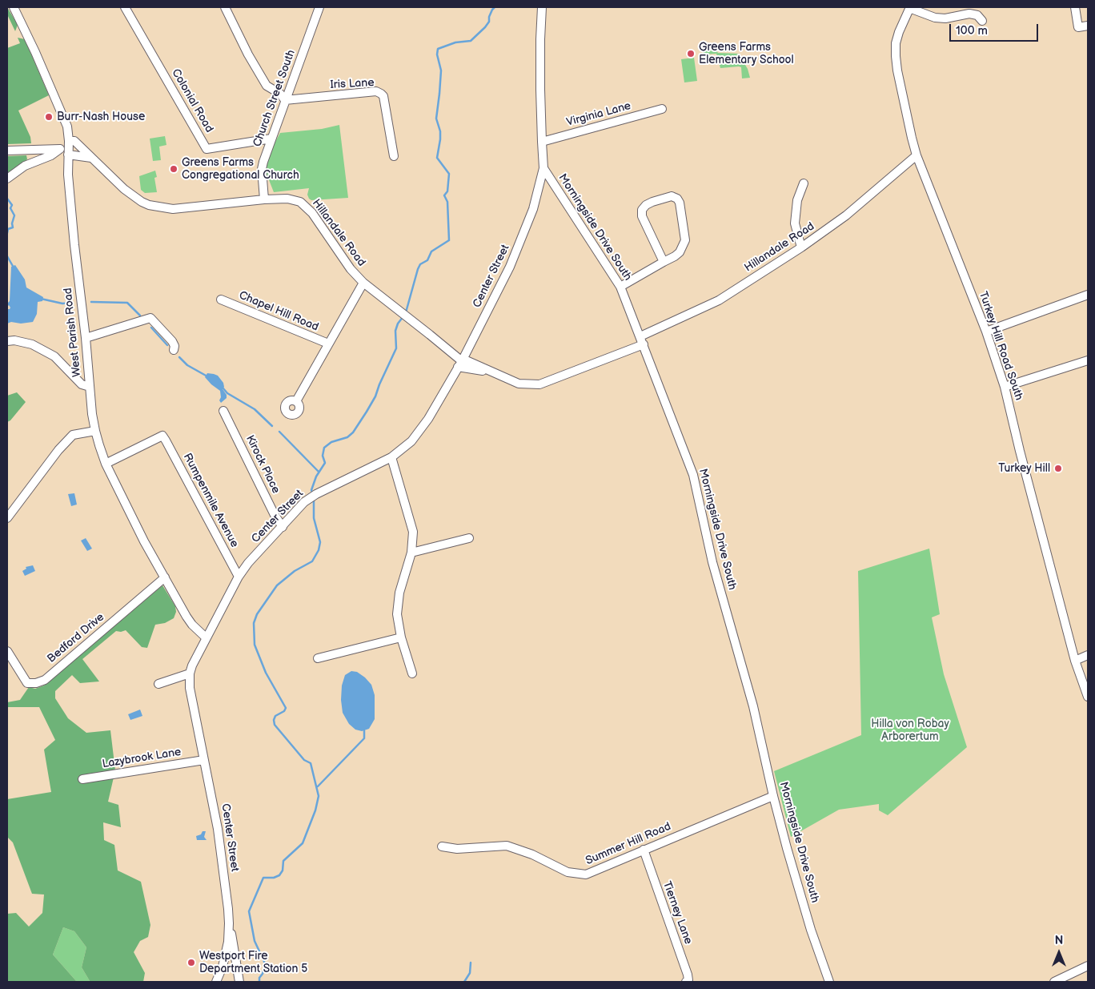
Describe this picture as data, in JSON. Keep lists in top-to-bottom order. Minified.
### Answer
{"streets":{"street":["Iris Lane","Church Street South","Colonial Road","Virginia Lane","Morningside Drive South","Hillandale Road","Center Street","Chapel Hill Road","West Parish Road","Turkey Hill Road South","Kirock Place","Rumpenmile Avenue","Bedford Drive","Lazybrook Lane","Summer Hill Road","Tierney Lane"]},"crossings":[["Iris Lane","Church Street South"],["Church Street South","Colonial Road"],["Church Street South","Hillandale Road"],["Virginia Lane","Morningside Drive South"],["Morningside Drive South","Hillandale Road"],["Morningside Drive South","Center Street"],["Morningside Drive South","Summer Hill Road"],["Hillandale Road","Center Street"],["Hillandale Road","Chapel Hill Road"],["Hillandale Road","West Parish Road"],["Hillandale Road","Turkey Hill Road South"],["Center Street","West Parish Road"],["Center Street","Kirock Place"],["Center Street","Rumpenmile Avenue"],["Center Street","Lazybrook Lane"],["West Parish Road","Rumpenmile Avenue"],["West Parish Road","Bedford Drive"],["Summer Hill Road","Tierney Lane"]],"parks":["Hilla von Robay Arborertum"],"places":["Greens Farms Elementary School","Burr-Nash House","Greens Farms Congregational Church","Turkey Hill","Westport Fire Department Station 5"],"scale_bar":"100 m","north":"top"}
